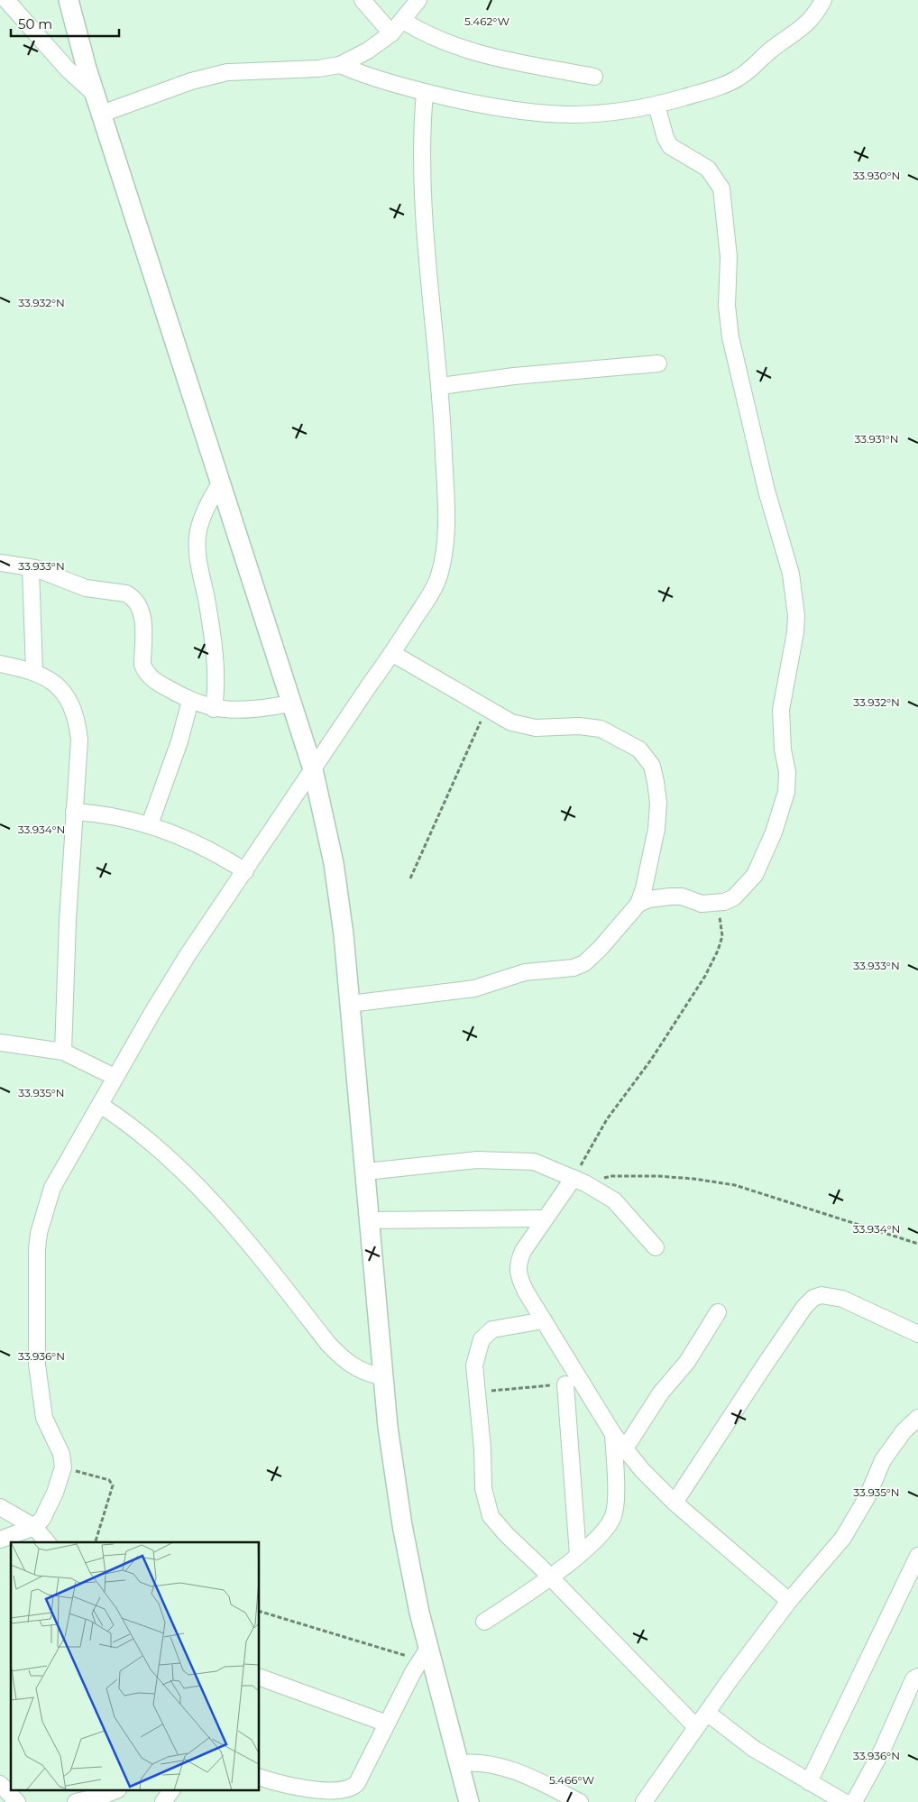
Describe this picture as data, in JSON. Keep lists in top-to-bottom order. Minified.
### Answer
{"scale_bar":"50 m","coordinates":["5.462°W","33.930°N","33.932°N","33.931°N","33.933°N","33.934°N","33.935°N","33.936°N","5.466°W"]}
